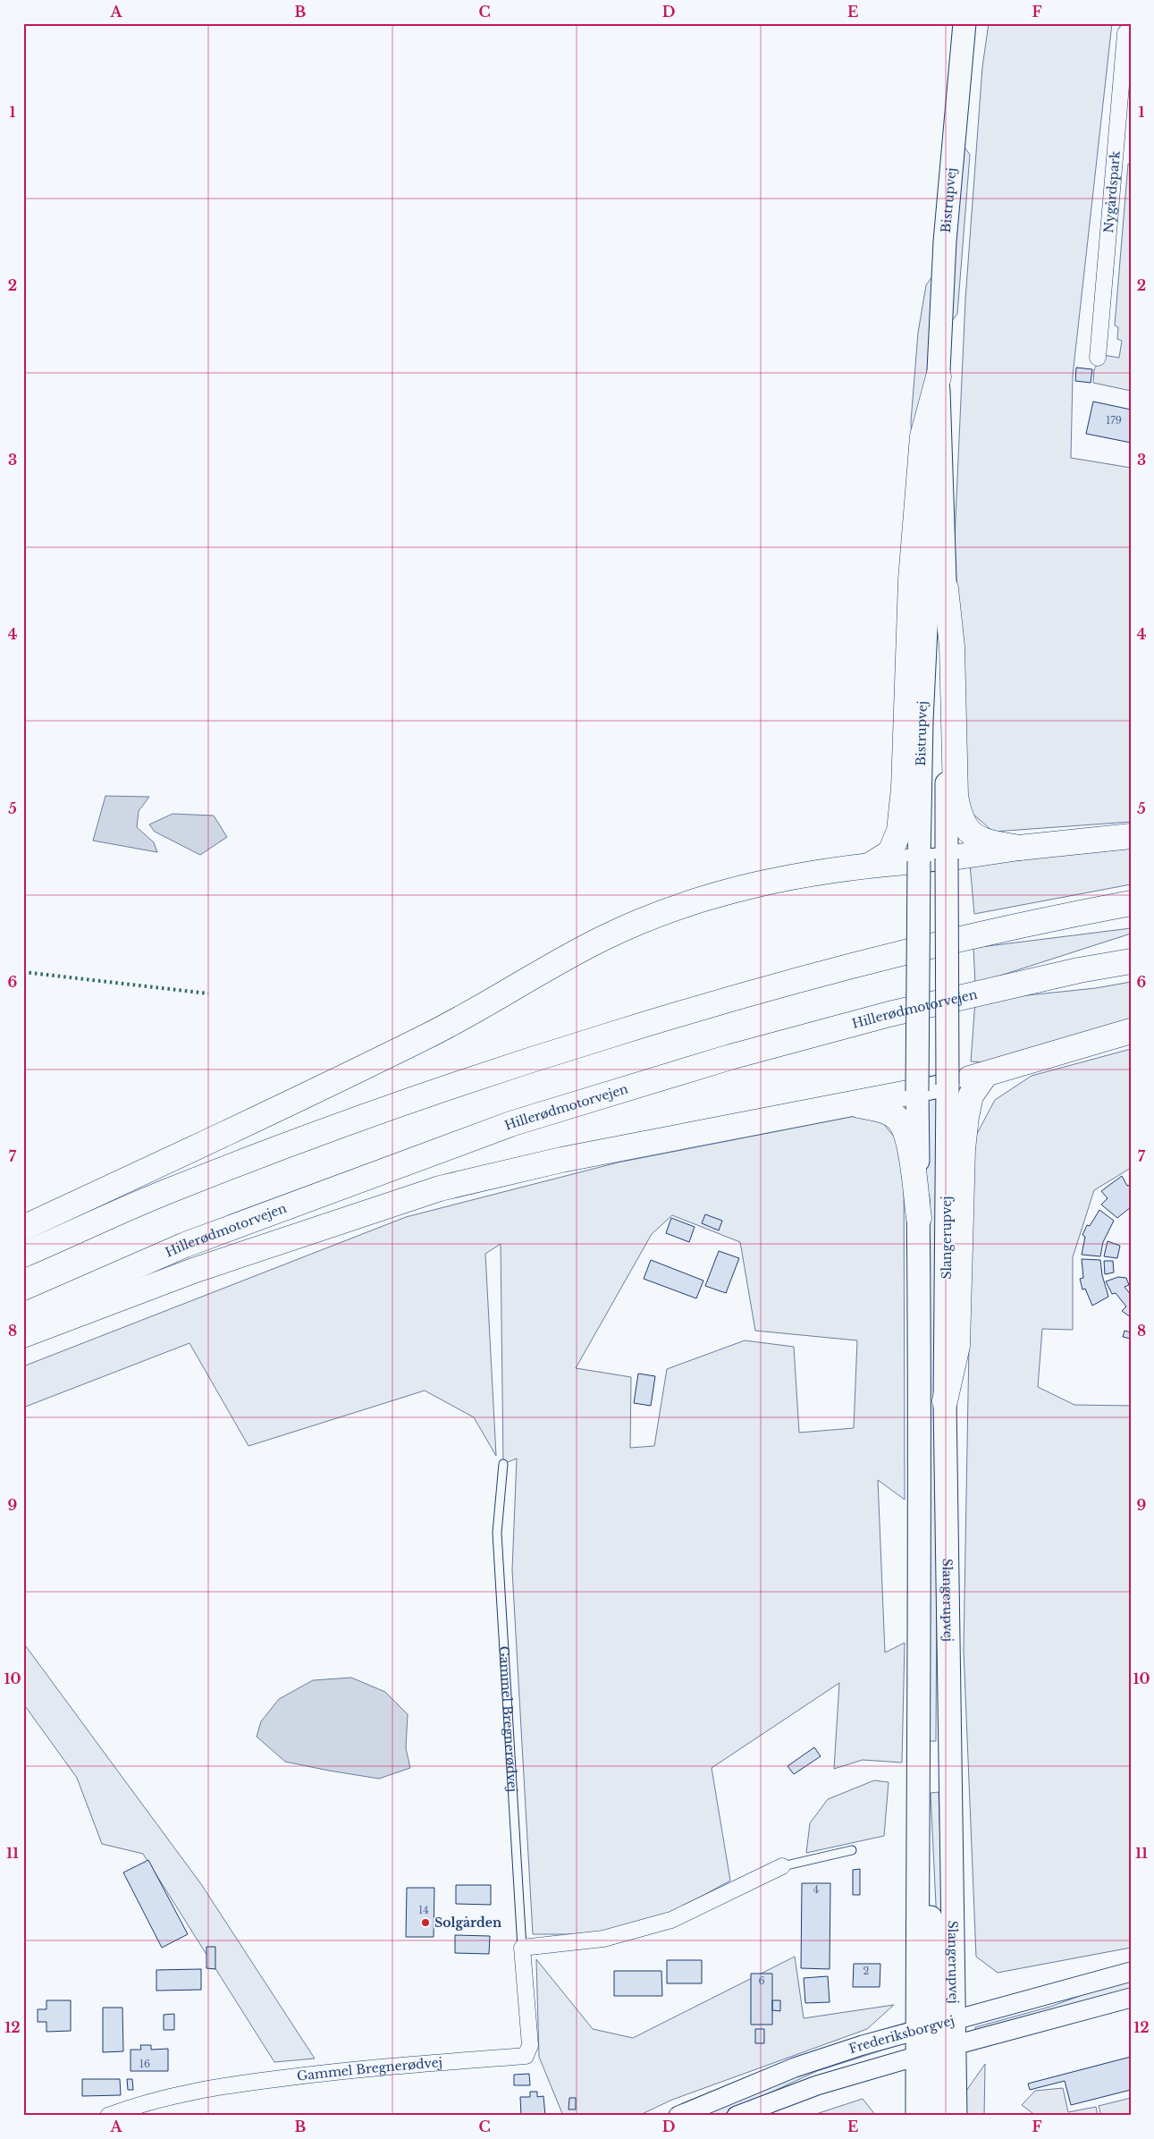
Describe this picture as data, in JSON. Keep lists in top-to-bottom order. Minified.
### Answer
{"streets":{"highway":["Hillerødmotorvejen"],"main road":["Bistrupvej","Slangerupvej"],"street":["Nygårdspark","Gammel Bregnerødvej","Frederiksborgvej"]},"crossings":[["Bistrupvej","Slangerupvej"],["Slangerupvej","Frederiksborgvej"]],"places":["Solgården"],"house_numbers":["179","4","14","2","6","16"],"grid":{"columns":["A","B","C","D","E","F"],"rows":["1","2","3","4","5","6","7","8","9","10","11","12"]}}
